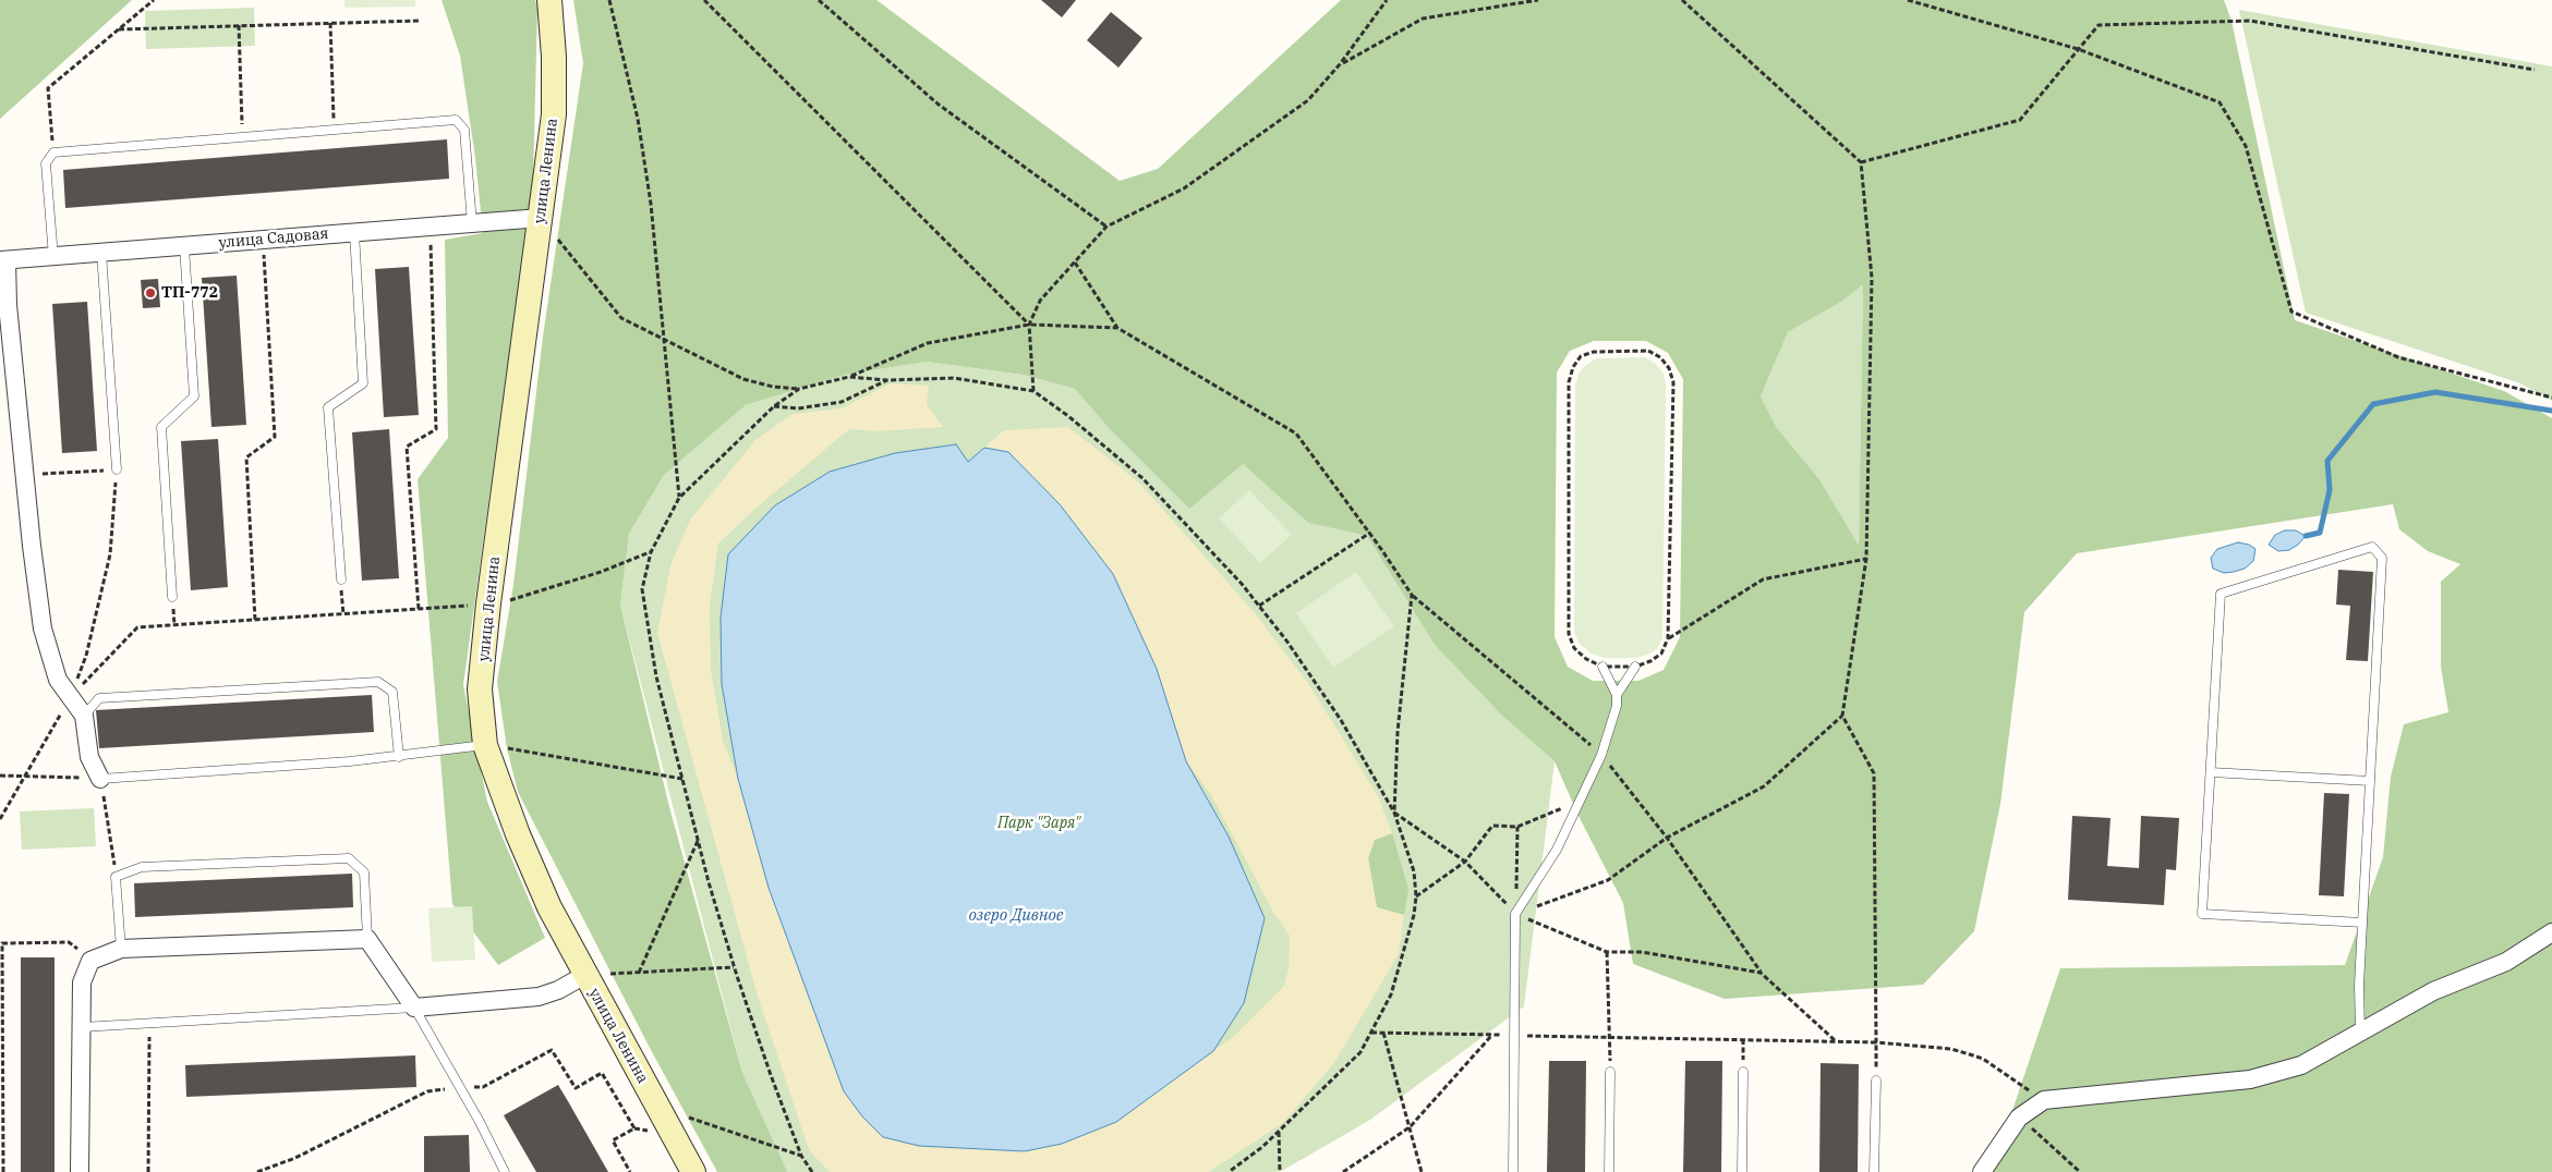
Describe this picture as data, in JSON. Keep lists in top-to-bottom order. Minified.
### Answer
{"streets":{"street":["улица Ленина","улица Садовая"]},"crossings":[["улица Ленина","улица Садовая"]],"water":["озеро Дивное"],"parks":["Парк \"Заря\""],"places":["ТП-772"]}
